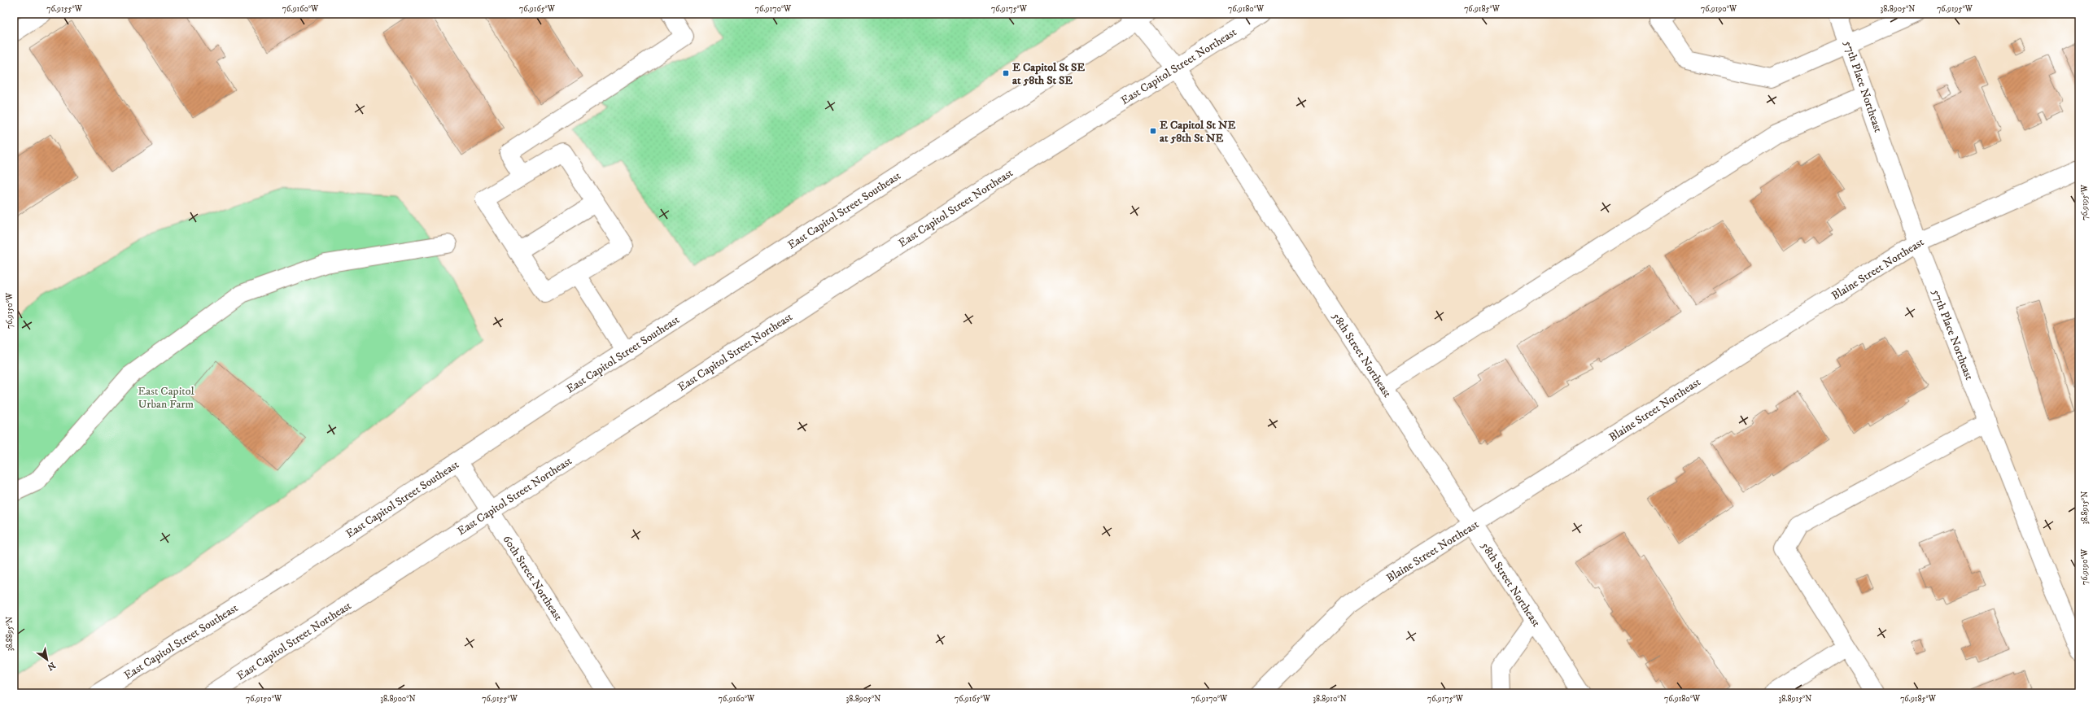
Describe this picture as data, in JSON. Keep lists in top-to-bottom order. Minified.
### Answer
{"streets":{"street":["East Capitol Street Northeast","57th Place Northeast","East Capitol Street Southeast","Blaine Street Northeast","58th Street Northeast","60th Street Northeast"]},"crossings":[["East Capitol Street Northeast","58th Street Northeast"],["East Capitol Street Northeast","60th Street Northeast"],["57th Place Northeast","Blaine Street Northeast"],["East Capitol Street Southeast","58th Street Northeast"],["East Capitol Street Southeast","60th Street Northeast"],["Blaine Street Northeast","58th Street Northeast"]],"parks":["East Capitol Urban Farm"],"places":{"transit":["E Capitol St SE at 58th St SE","E Capitol St NE at 58th St NE"]},"north":"bottom right","coordinates":["76.9155°W","76.9160°W","76.9165°W","76.9170°W","76.9175°W","76.9180°W","76.9185°W","76.9190°W","38.8905°N","76.9195°W","76.9150°W","38.8915°N","38.8895°N","38.8900°N","38.8910°N"]}
